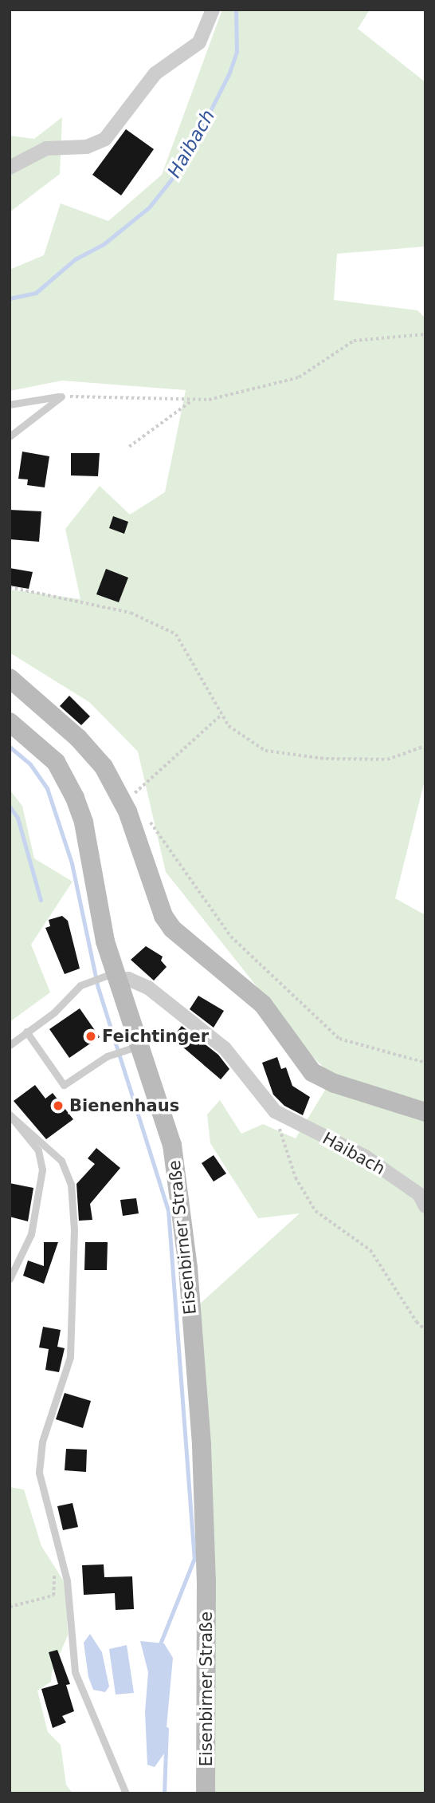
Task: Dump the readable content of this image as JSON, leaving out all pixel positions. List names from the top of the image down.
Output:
{
  "streets": {
    "main road": ["Eisenbirner Straße"],
    "street": ["Haibach"]
  },
  "water": ["Haibach"],
  "places": ["Feichtinger", "Bienenhaus"]
}
